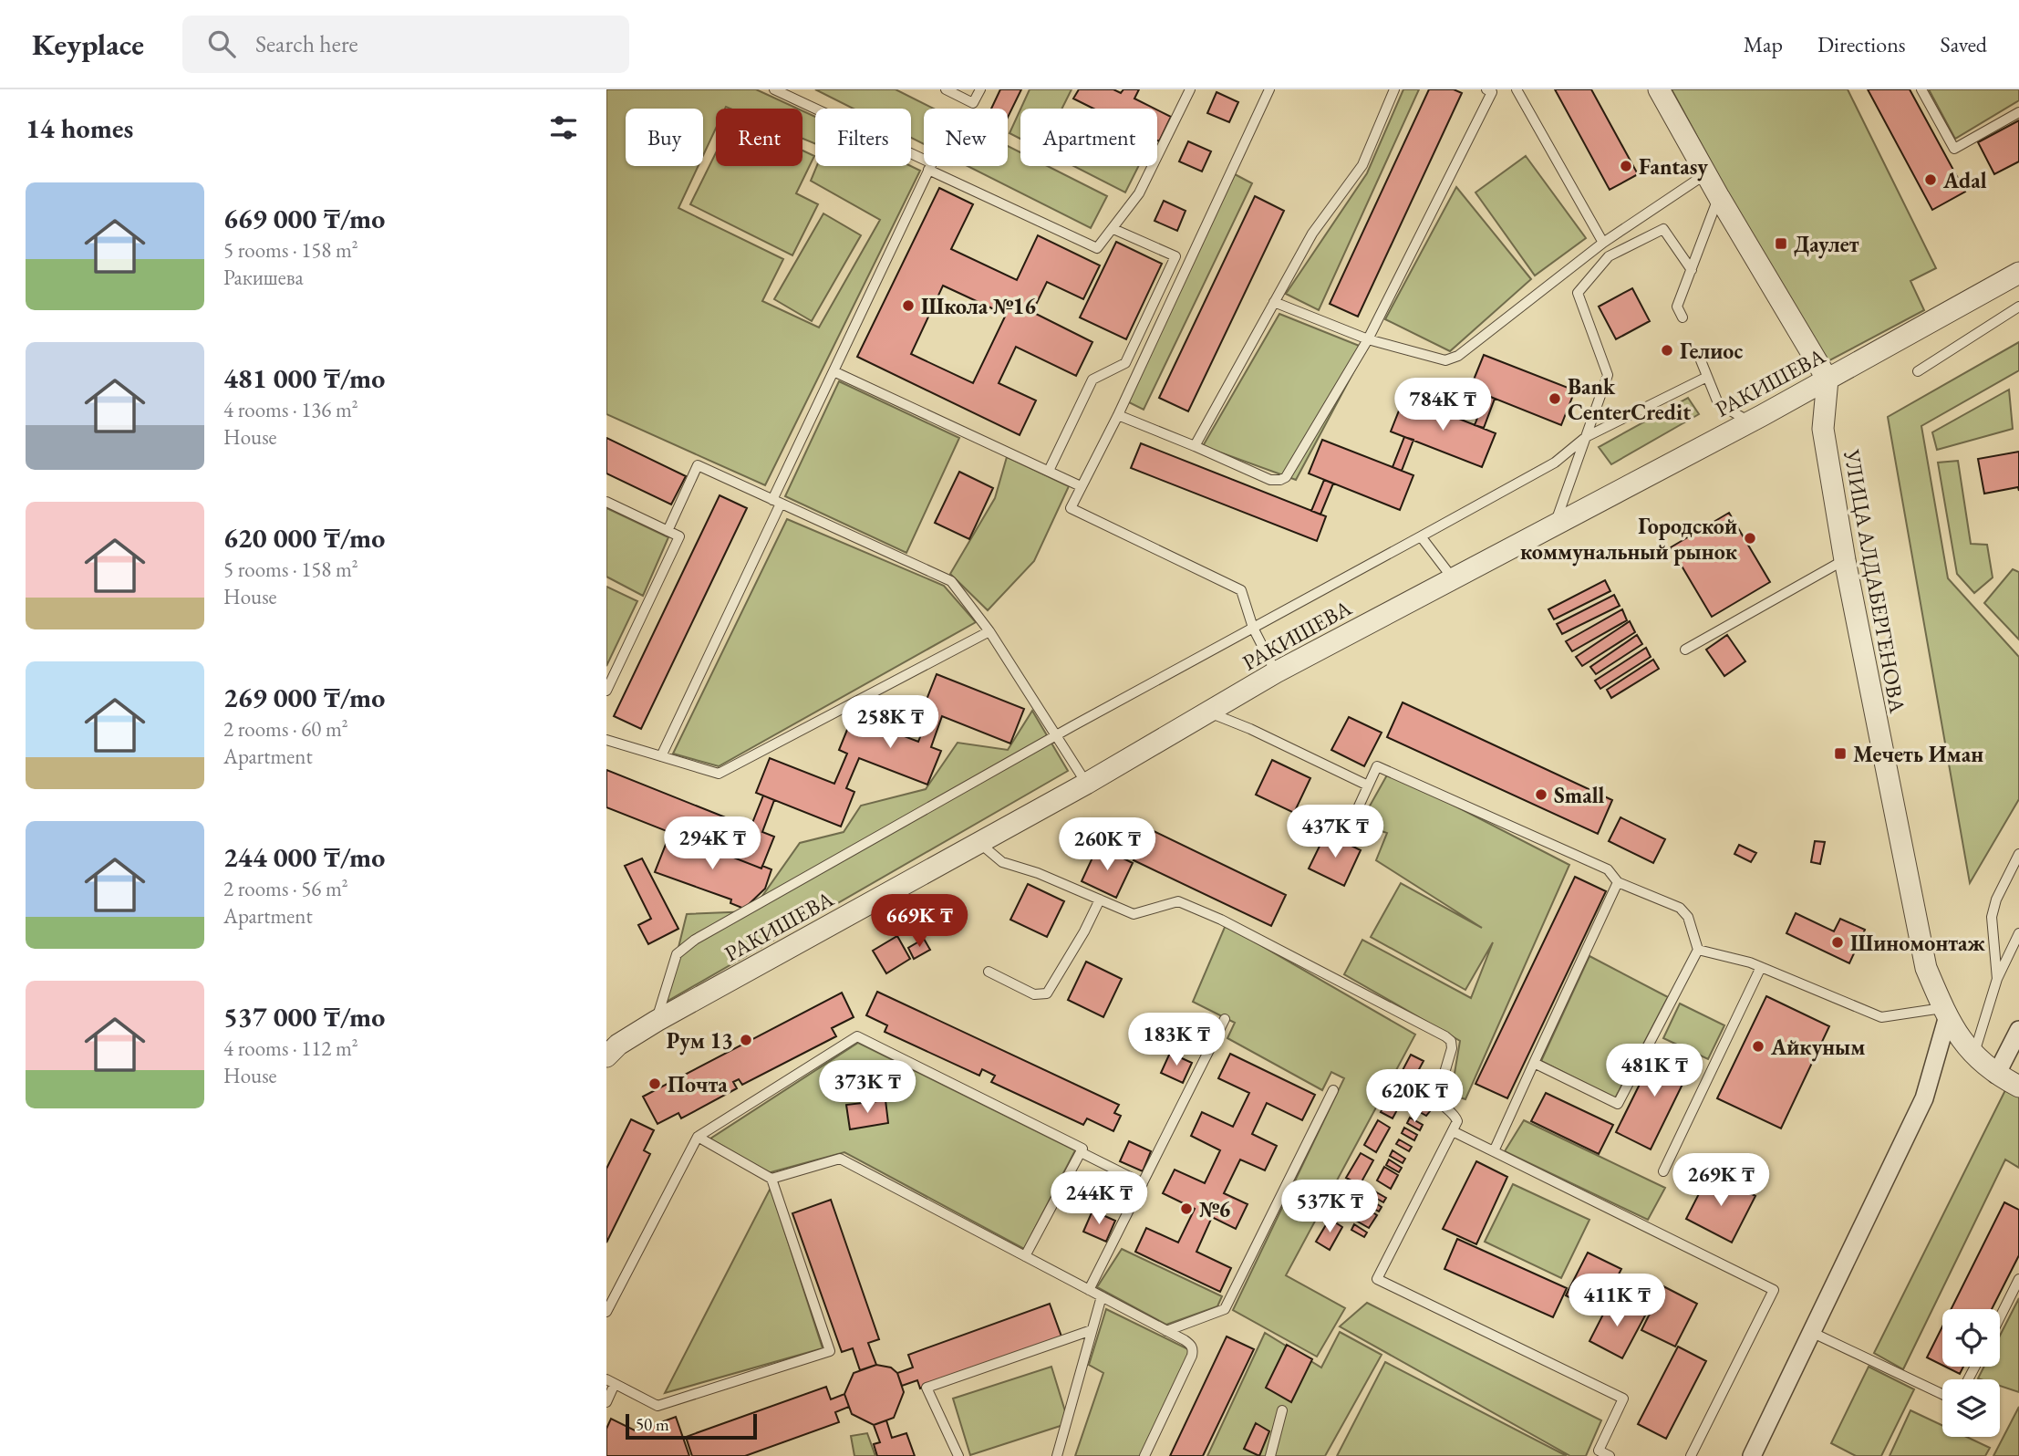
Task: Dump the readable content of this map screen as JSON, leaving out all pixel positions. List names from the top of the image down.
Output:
{
  "streets": {
    "street": ["РАКИШЕВА", "УЛИЦА АЛДАБЕРГЕНОВА"]
  },
  "crossings": [
    ["РАКИШЕВА", "УЛИЦА АЛДАБЕРГЕНОВА"]
  ],
  "places": {
    "other": [
      "Fantasy",
      "Adal",
      "Школа №16",
      "Гелиос",
      "Bank CenterCredit",
      "Городской коммунальный рынок",
      "Small",
      "Шиномонтаж",
      "Рум 13",
      "Айкуным",
      "Почта",
      "№6"
    ],
    "transit": ["Даулет", "Мечеть Иман"]
  },
  "scale_bar": "50 m",
  "page": {
    "header": "Keyplace",
    "search": "Search here",
    "nav": ["Map", "Directions", "Saved"],
    "heading": "14 homes",
    "chip": [
      "Buy",
      "Rent",
      "Filters",
      "New",
      "Apartment"
    ],
    "list": [
      {
        "name": "669 000 ₸/mo",
        "note": "5 rooms · 158 m² · Ракишева"
      },
      {
        "name": "481 000 ₸/mo",
        "note": "4 rooms · 136 m² · House"
      },
      {
        "name": "620 000 ₸/mo",
        "note": "5 rooms · 158 m² · House"
      },
      {
        "name": "269 000 ₸/mo",
        "note": "2 rooms · 60 m² · Apartment"
      },
      {
        "name": "244 000 ₸/mo",
        "note": "2 rooms · 56 m² · Apartment"
      },
      {
        "name": "537 000 ₸/mo",
        "note": "4 rooms · 112 m² · House"
      }
    ],
    "price": [
      "784K ₸",
      "258K ₸",
      "437K ₸",
      "294K ₸",
      "260K ₸",
      "669K ₸",
      "183K ₸",
      "481K ₸",
      "373K ₸",
      "620K ₸",
      "269K ₸",
      "244K ₸",
      "537K ₸",
      "411K ₸"
    ],
    "scale": "50 m"
  }
}
